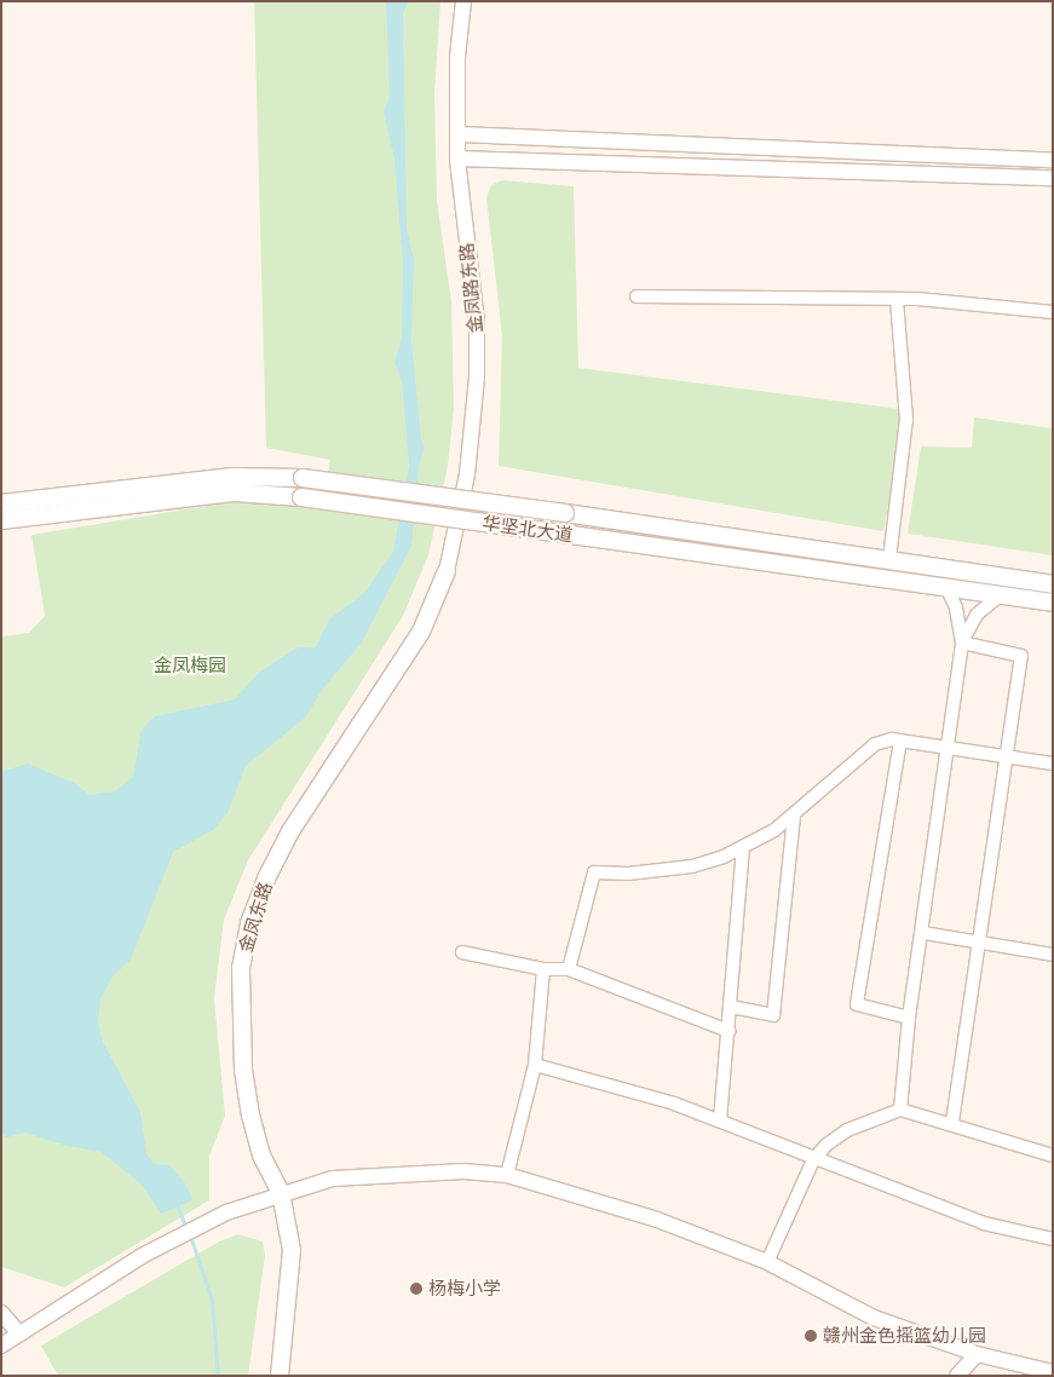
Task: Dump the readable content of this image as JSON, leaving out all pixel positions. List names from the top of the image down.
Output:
{
  "streets": {
    "main road": ["华坚北大道", "金凤东路"],
    "street": ["金凤路东路"]
  },
  "crossings": [
    ["金凤路东路", "金凤东路"]
  ],
  "parks": ["金凤梅园"],
  "places": ["杨梅小学", "赣州金色摇篮幼儿园"]
}
